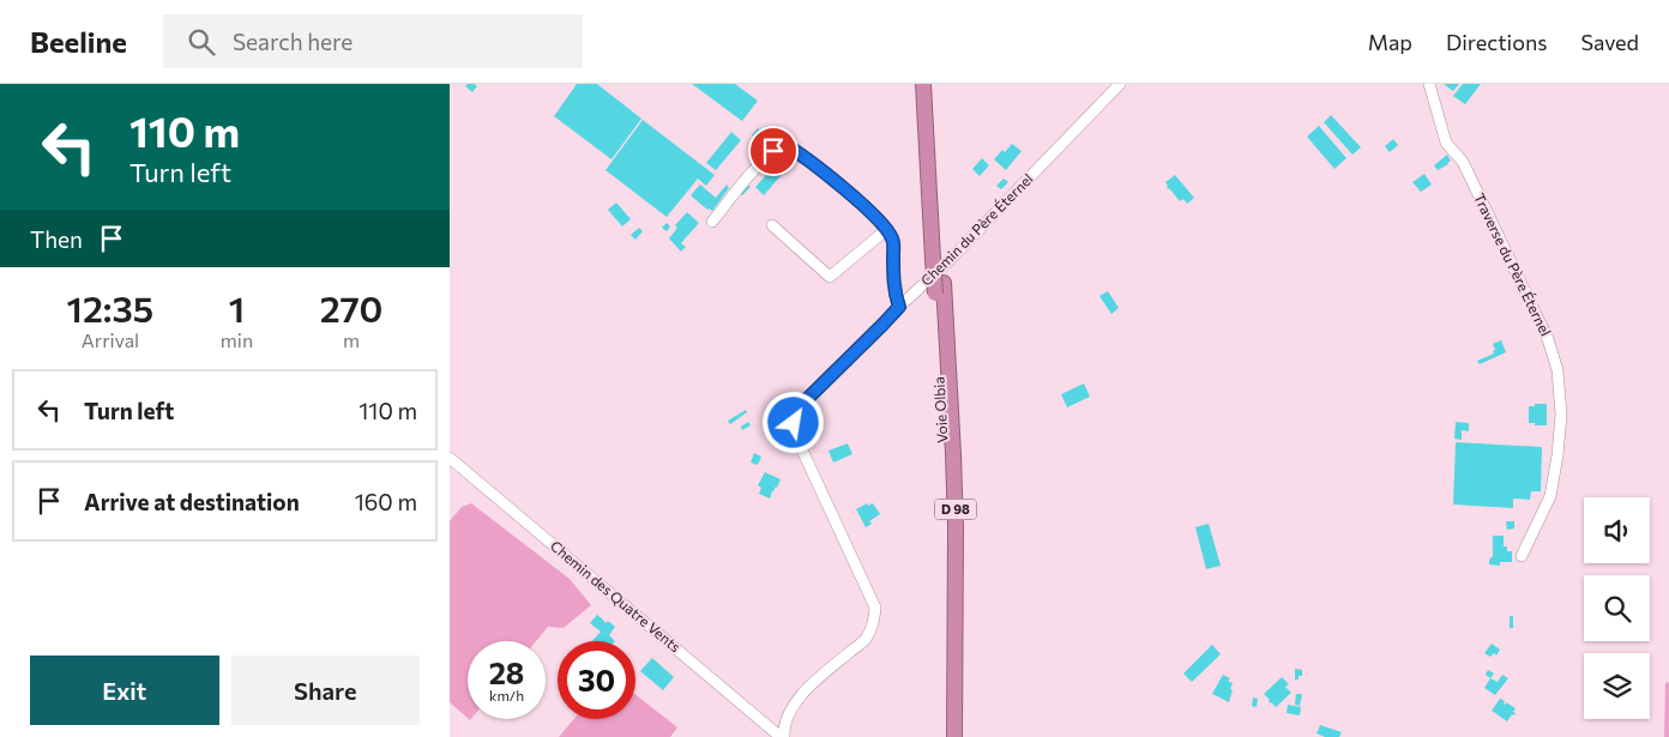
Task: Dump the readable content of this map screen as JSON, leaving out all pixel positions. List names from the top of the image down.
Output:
{
  "streets": {
    "highway": ["Voie Olbia", "D 98"],
    "street": ["Chemin du Père Éternel", "Traverse du Père Éternel", "Chemin des Quatre Vents"]
  },
  "crossings": [
    ["Chemin du Père Éternel", "Chemin des Quatre Vents"]
  ],
  "page": {
    "header": "Beeline",
    "search": "Search here",
    "nav": ["Map", "Directions", "Saved"],
    "turn": ["110 m", "Turn left"],
    "then": "Then",
    "eta": [
      "12:35",
      "Arrival",
      "1",
      "min",
      "270",
      "m"
    ],
    "list": [
      {
        "name": "Turn left",
        "value": "110 m"
      },
      {
        "name": "Arrive at destination",
        "value": "160 m"
      }
    ],
    "speed": "28 km/h",
    "limit": "30",
    "buttons": ["Exit", "Share"]
  }
}
